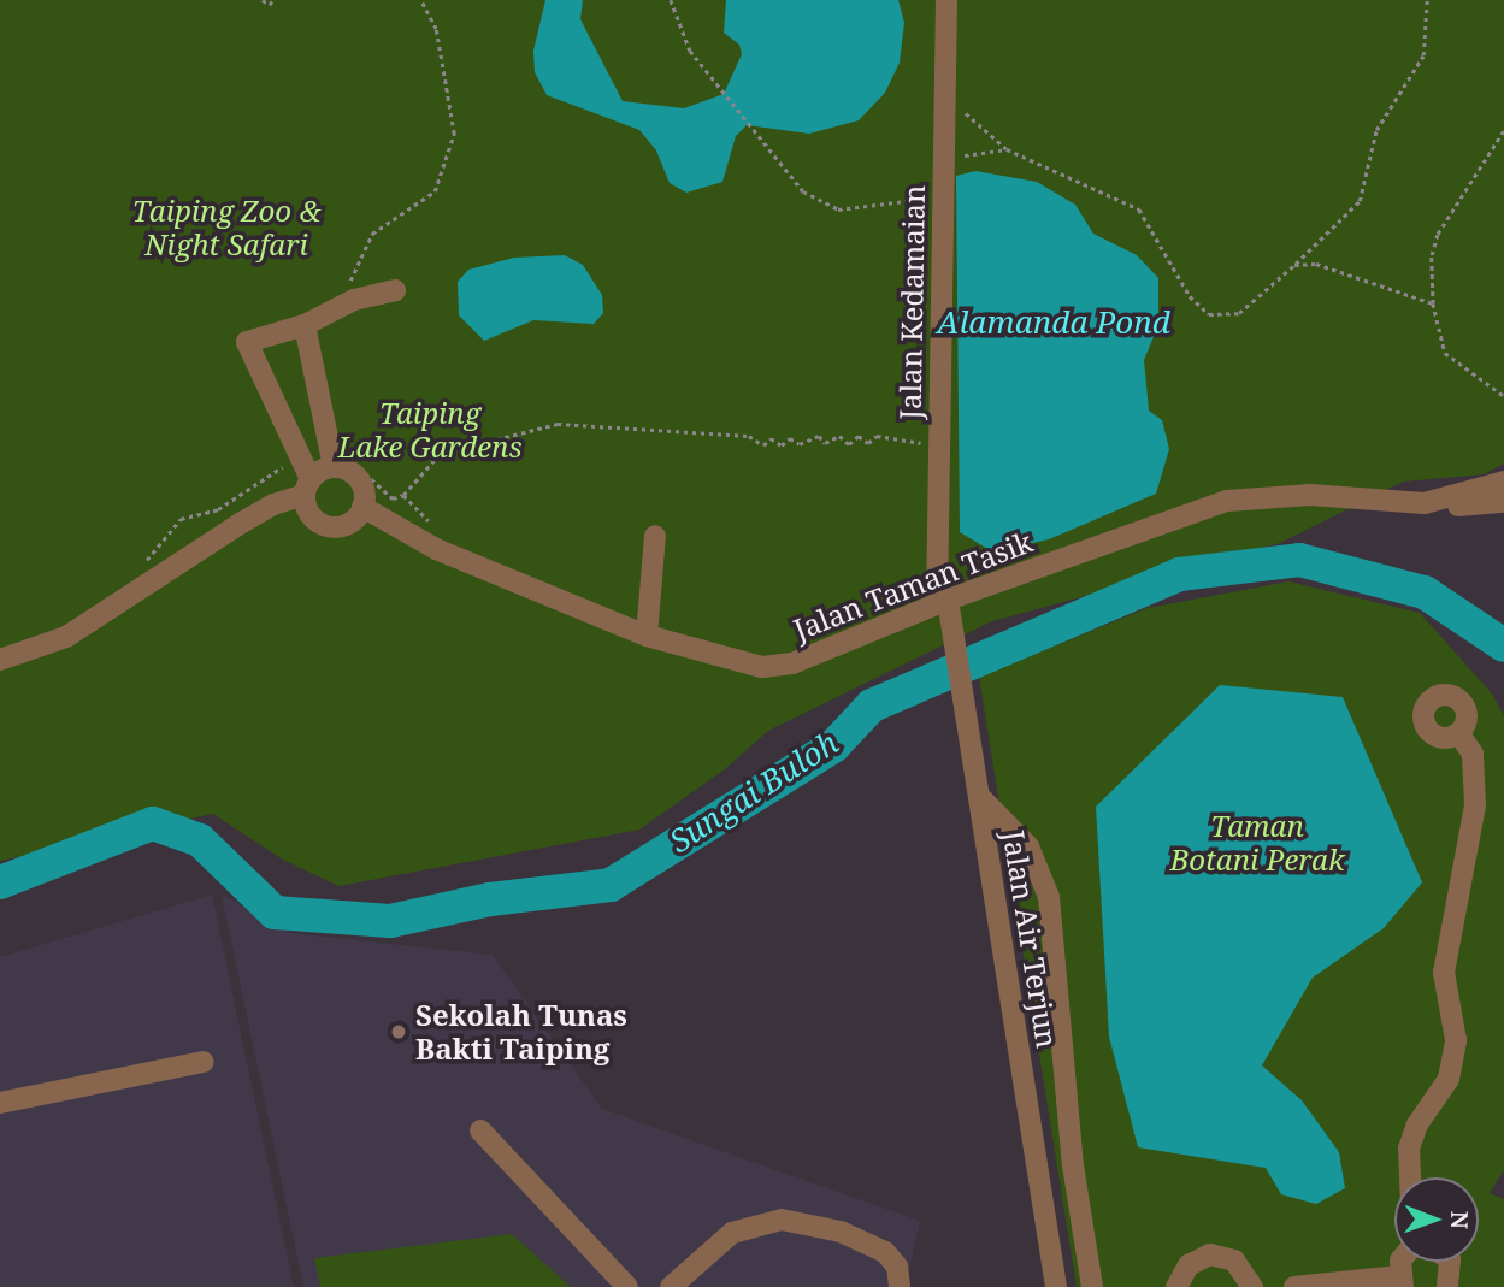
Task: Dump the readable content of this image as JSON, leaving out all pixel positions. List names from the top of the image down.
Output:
{
  "streets": {
    "street": ["Jalan Kedamaian", "Jalan Taman Tasik", "Jalan Air Terjun"]
  },
  "crossings": [
    ["Jalan Kedamaian", "Jalan Taman Tasik"],
    ["Jalan Kedamaian", "Jalan Air Terjun"],
    ["Jalan Taman Tasik", "Jalan Air Terjun"]
  ],
  "water": ["Alamanda Pond", "Sungai Buloh"],
  "parks": ["Taiping Zoo & Night Safari", "Taiping Lake Gardens", "Taman Botani Perak"],
  "places": ["Sekolah Tunas Bakti Taiping"],
  "north": "right"
}
